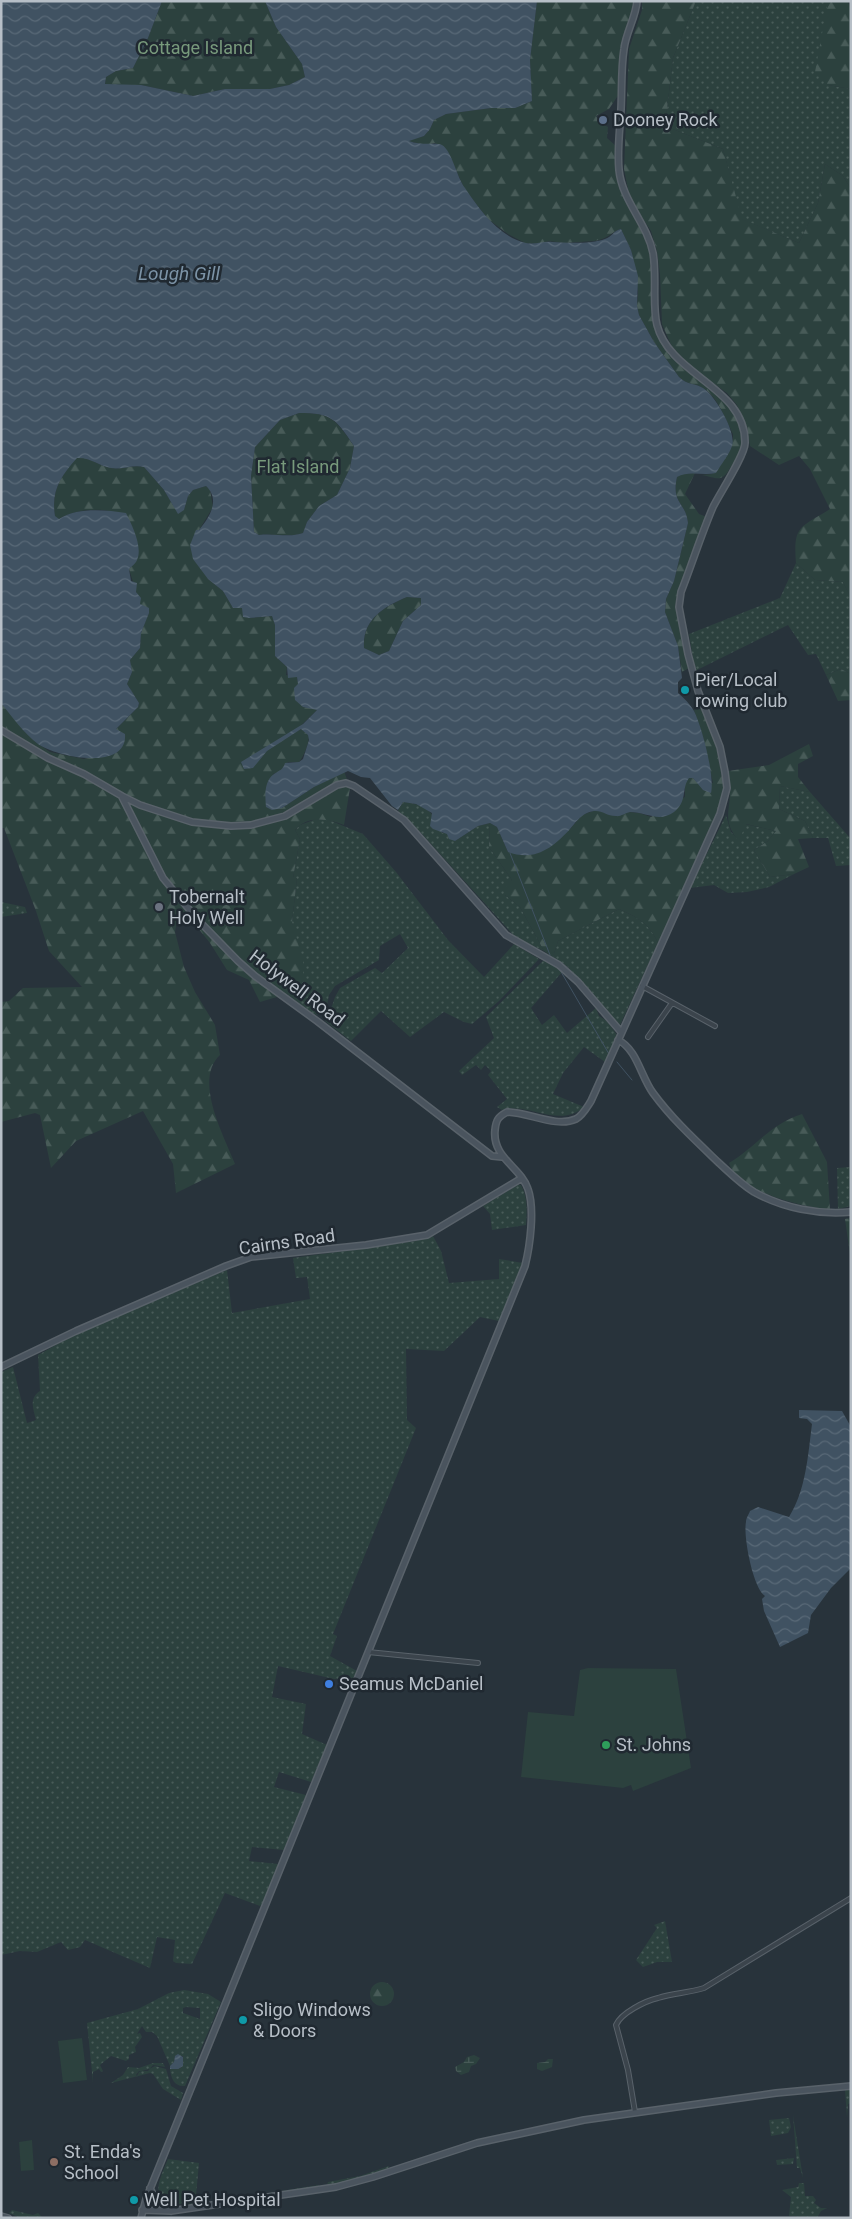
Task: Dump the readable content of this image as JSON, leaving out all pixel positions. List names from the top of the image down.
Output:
{
  "streets": {
    "main road": ["Holywell Road", "Cairns Road"]
  },
  "water": ["Lough Gill"],
  "parks": ["Cottage Island", "Flat Island"],
  "places": [
    "Dooney Rock",
    "Pier/Local rowing club",
    "Tobernalt Holy Well",
    "Seamus McDaniel",
    "St. Johns",
    "Sligo Windows & Doors",
    "St. Enda's School",
    "Well Pet Hospital"
  ]
}
